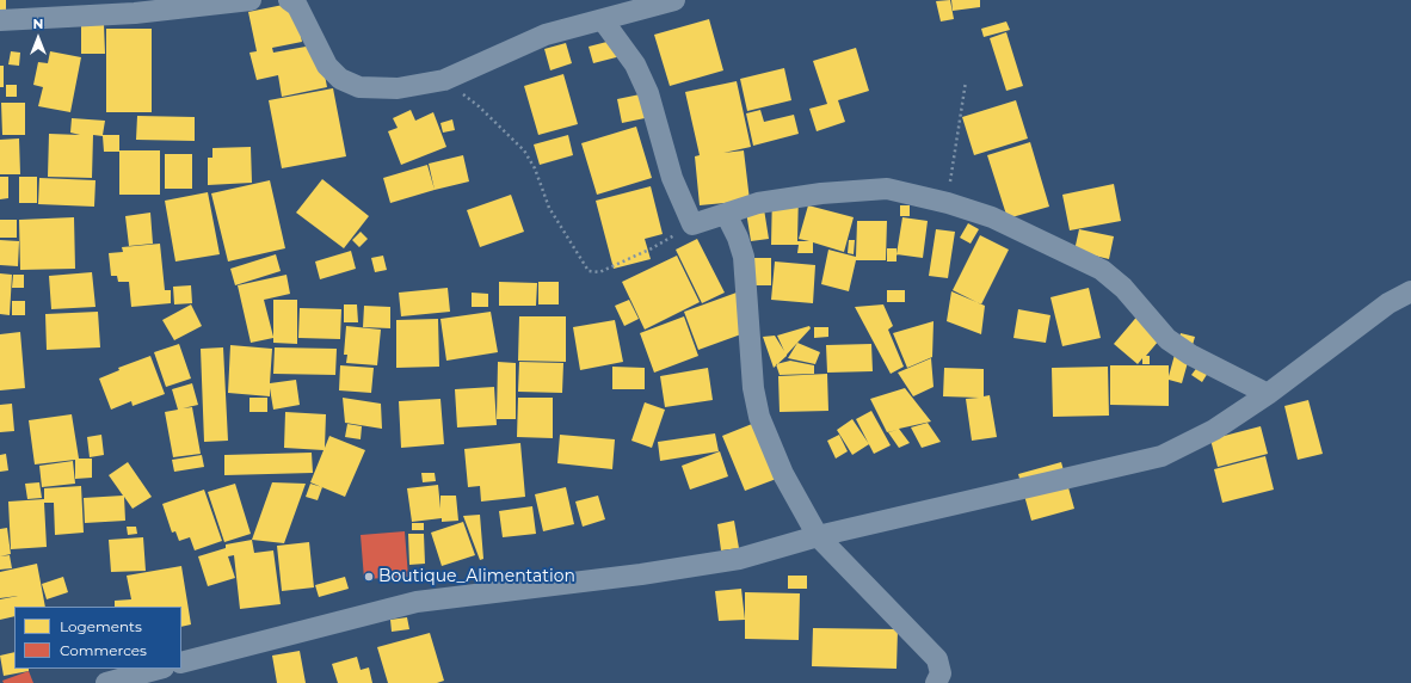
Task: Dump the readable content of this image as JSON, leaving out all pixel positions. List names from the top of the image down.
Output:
{
  "places": ["Boutique_Alimentation"],
  "legend": ["Logements", "Commerces"],
  "north": "top"
}
